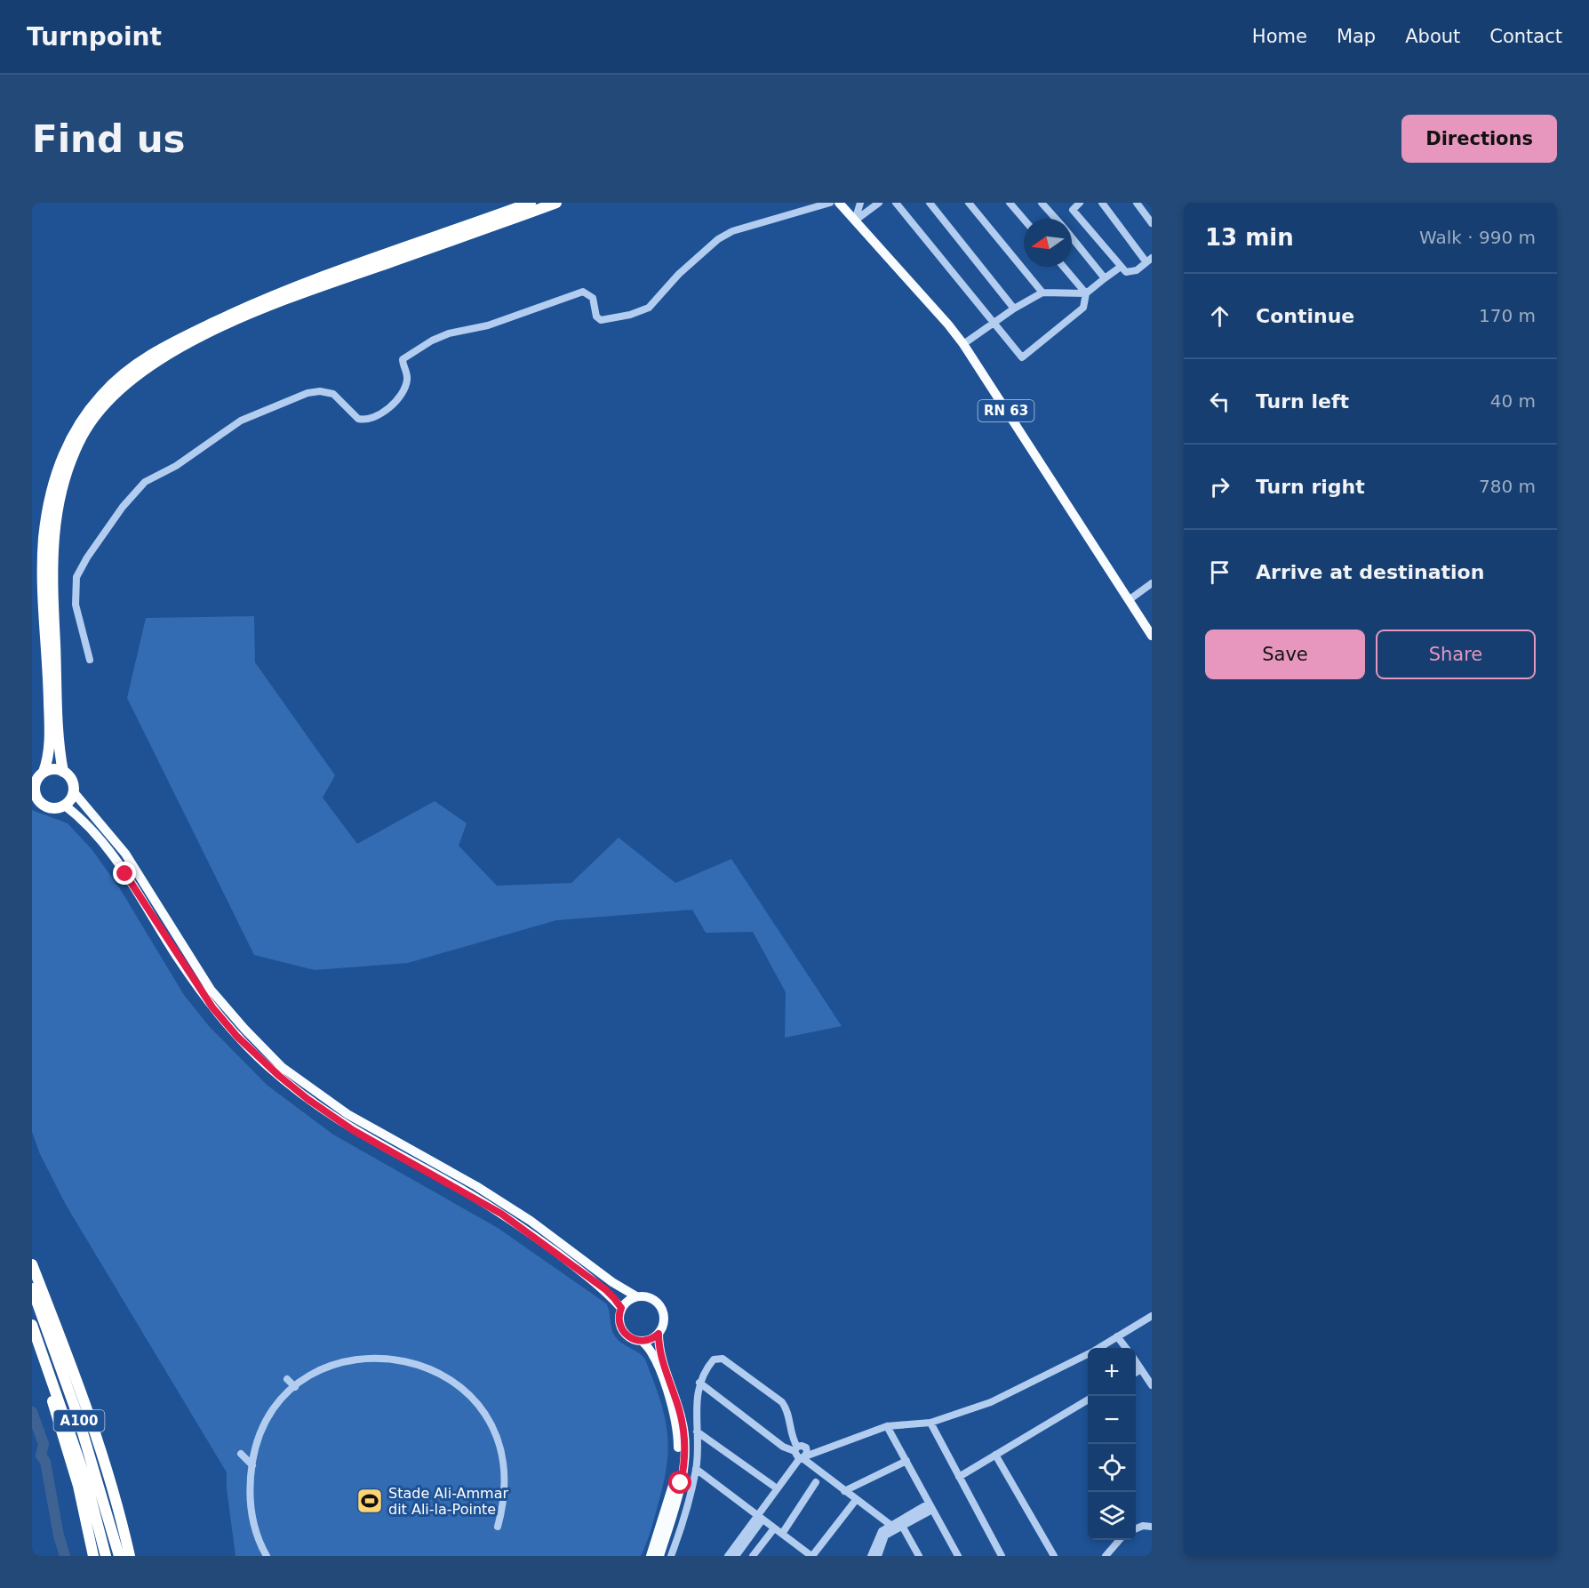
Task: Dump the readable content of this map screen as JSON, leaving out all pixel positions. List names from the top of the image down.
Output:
{
  "streets": {
    "highway": ["A100"],
    "main road": ["RN 63"]
  },
  "places": {
    "sports": ["Stade Ali-Ammar dit Ali-la-Pointe"]
  },
  "north": "left",
  "page": {
    "header": "Turnpoint",
    "nav": [
      "Home",
      "Map",
      "About",
      "Contact"
    ],
    "buttons": [
      "Directions",
      ["Save", "Share"]
    ],
    "title": "Find us",
    "heading": ["13 min", "Walk · 990 m"],
    "list": [
      ["Continue", "170 m"],
      ["Turn left", "40 m"],
      ["Turn right", "780 m"],
      "Arrive at destination"
    ],
    "map_buttons": ["+", "−"]
  }
}
